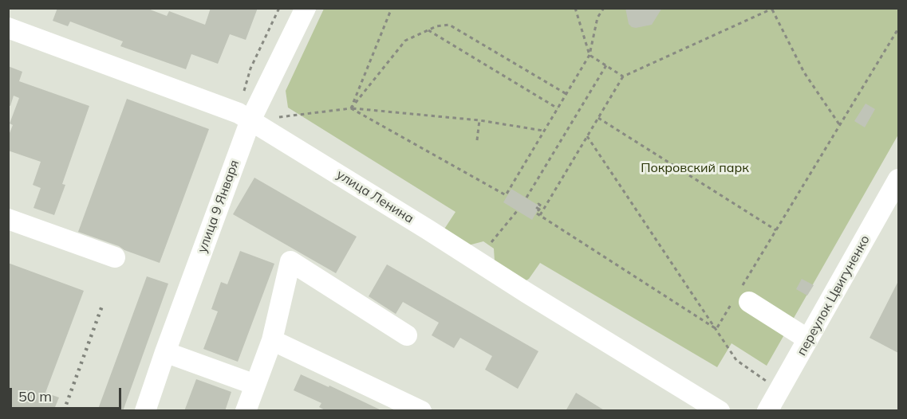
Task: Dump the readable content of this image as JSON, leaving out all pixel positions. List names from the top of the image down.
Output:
{
  "streets": {
    "street": ["улица Ленина", "улица 9 Января", "переулок Цвигуненко"]
  },
  "crossings": [
    ["улица Ленина", "улица 9 Января"]
  ],
  "parks": ["Покровский парк"],
  "scale_bar": "50 m"
}
